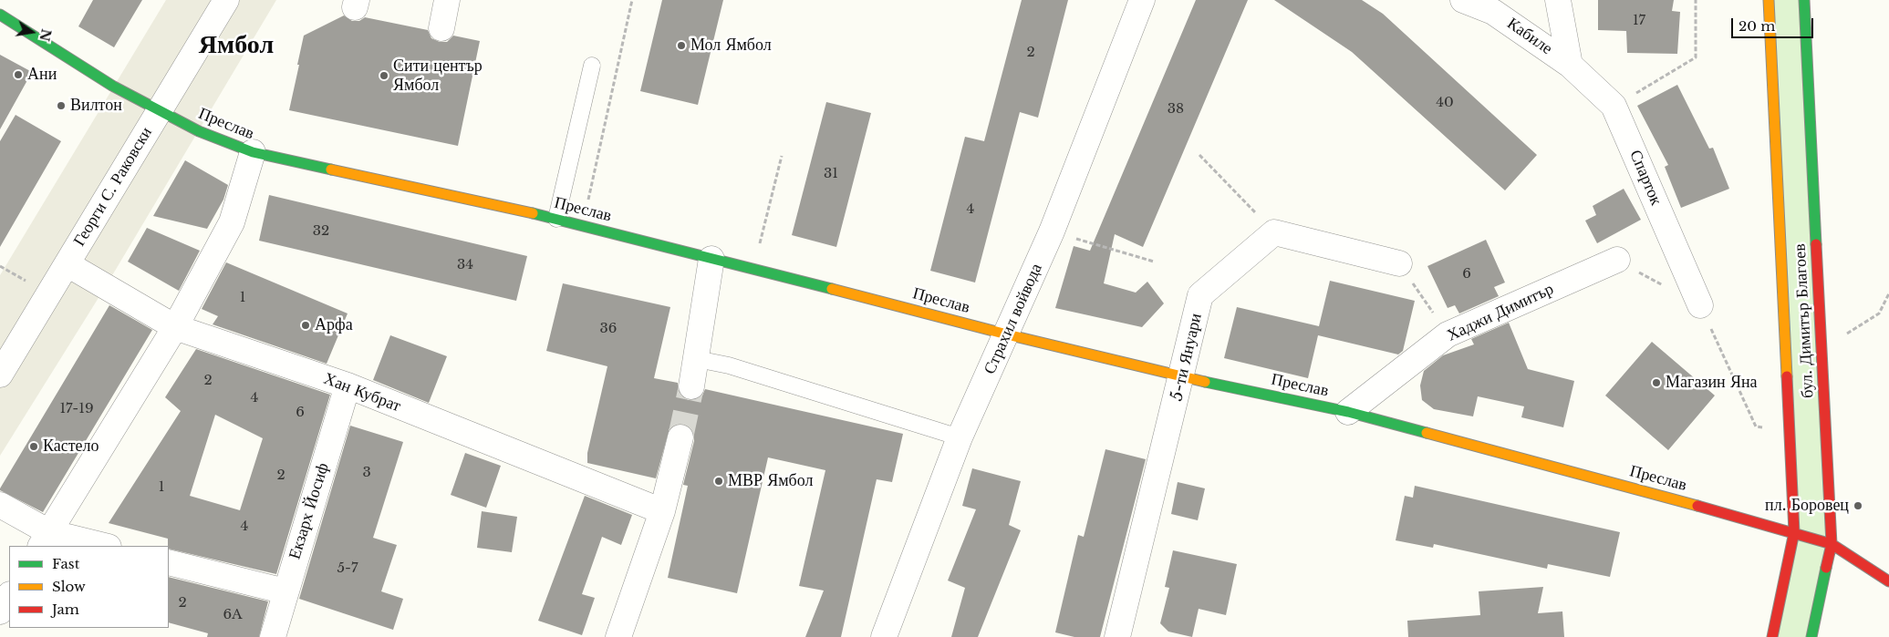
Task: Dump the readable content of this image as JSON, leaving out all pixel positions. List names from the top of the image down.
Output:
{
  "streets": {
    "street": [
      "Кабиле",
      "Преслав",
      "Спарток",
      "Георги С. Раковски",
      "Хаджи Димитър",
      "Страхил войвода",
      "бул. Димитър Благоев",
      "5-ти Януари",
      "Хан Кубрат",
      "Екзарх Йосиф"
    ]
  },
  "crossings": [
    ["Кабиле", "Спарток"],
    ["Преслав", "Георги С. Раковски"],
    ["Преслав", "Хаджи Димитър"],
    ["Преслав", "Страхил войвода"],
    ["Преслав", "бул. Димитър Благоев"],
    ["Преслав", "5-ти Януари"],
    ["Георги С. Раковски", "Хан Кубрат"],
    ["Хан Кубрат", "Екзарх Йосиф"]
  ],
  "districts": ["Ямбол"],
  "places": [
    "Мол Ямбол",
    "Ани",
    "Сити център Ямбол",
    "Вилтон",
    "Арфа",
    "Магазин Яна",
    "Кастело",
    "МВР Ямбол",
    "пл. Боровец"
  ],
  "house_numbers": [
    "17",
    "2",
    "40",
    "38",
    "31",
    "4",
    "32",
    "34",
    "6",
    "1",
    "36",
    "2",
    "4",
    "17-19",
    "6",
    "3",
    "2",
    "1",
    "4",
    "5-7",
    "2",
    "6A"
  ],
  "legend": ["Fast", "Slow", "Jam"],
  "scale_bar": "20 m",
  "north": "right"
}
